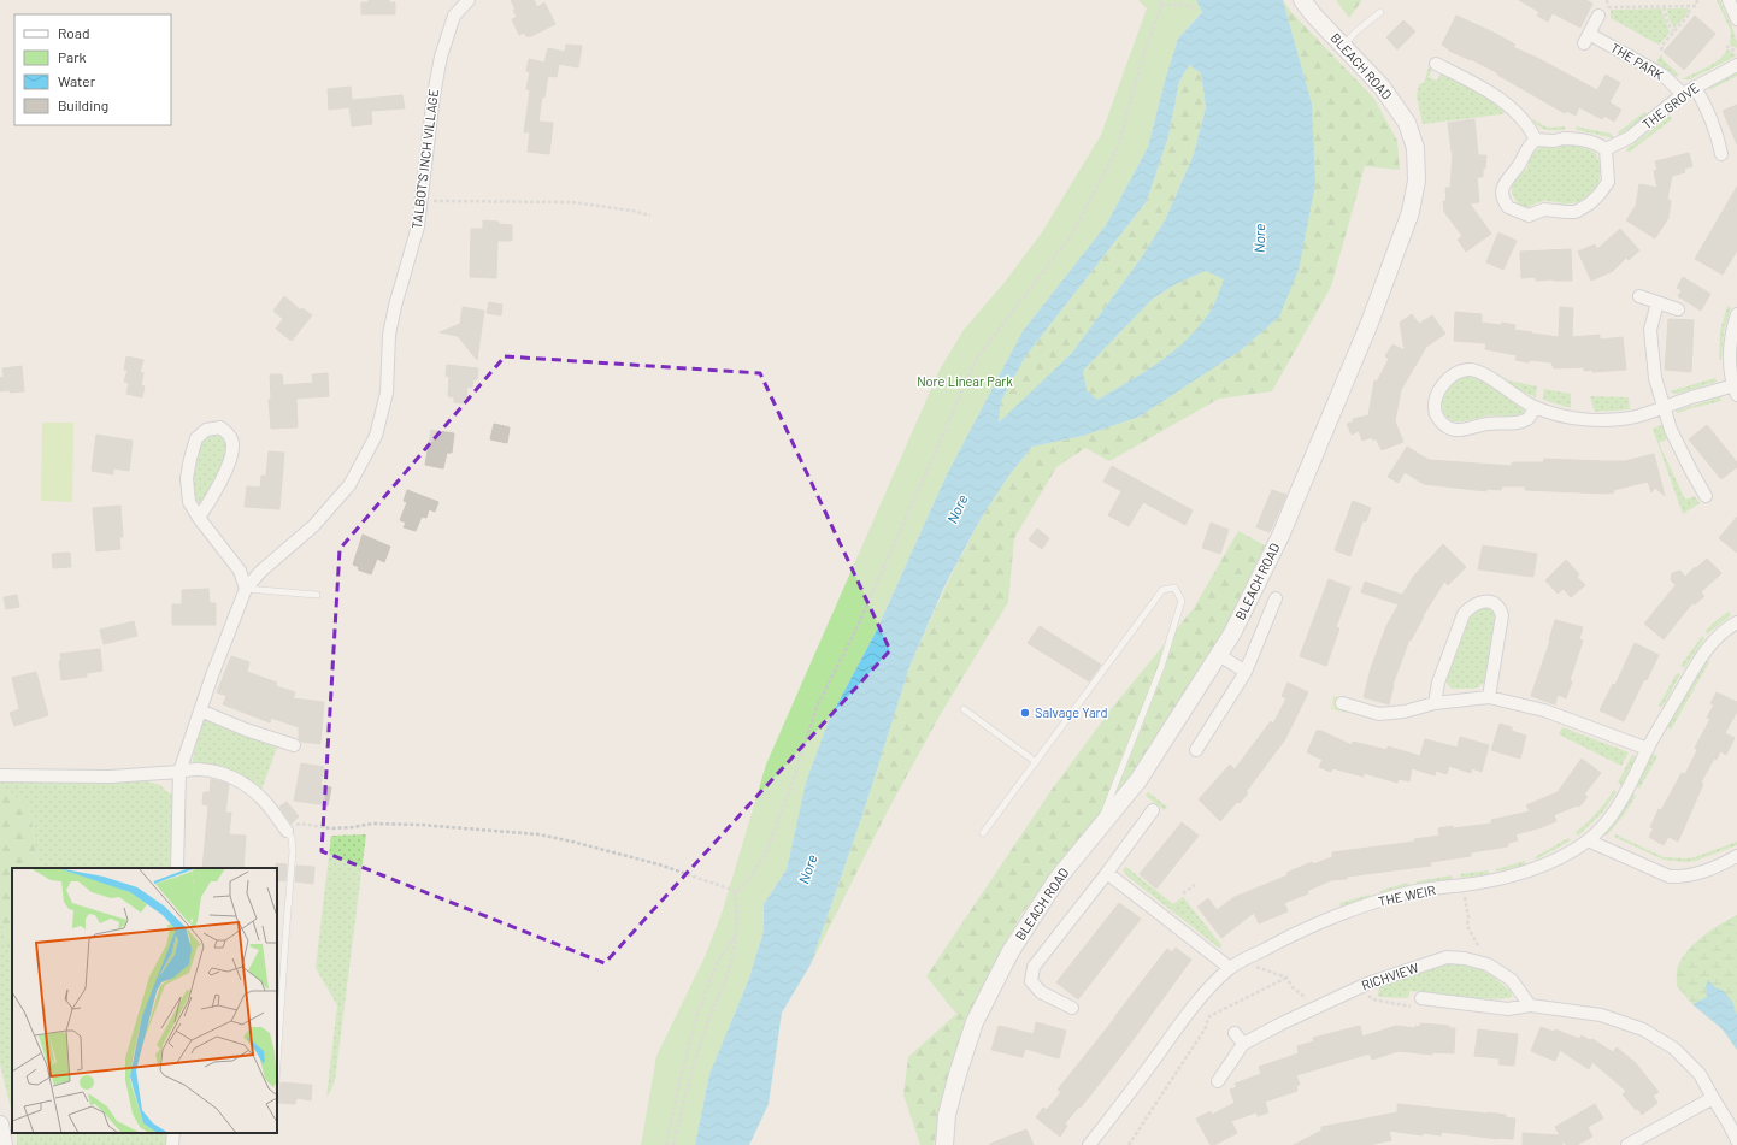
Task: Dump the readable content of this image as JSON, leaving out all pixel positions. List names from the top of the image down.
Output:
{
  "streets": {
    "street": [
      "THE PARK",
      "BLEACH ROAD",
      "THE GROVE",
      "TALBOT'S INCH VILLAGE",
      "THE WEIR",
      "RICHVIEW"
    ]
  },
  "crossings": [
    ["THE PARK", "THE GROVE"]
  ],
  "water": ["Nore"],
  "parks": ["Nore Linear Park"],
  "places": ["Salvage Yard"],
  "legend": [
    "Road",
    "Park",
    "Water",
    "Building"
  ]
}
